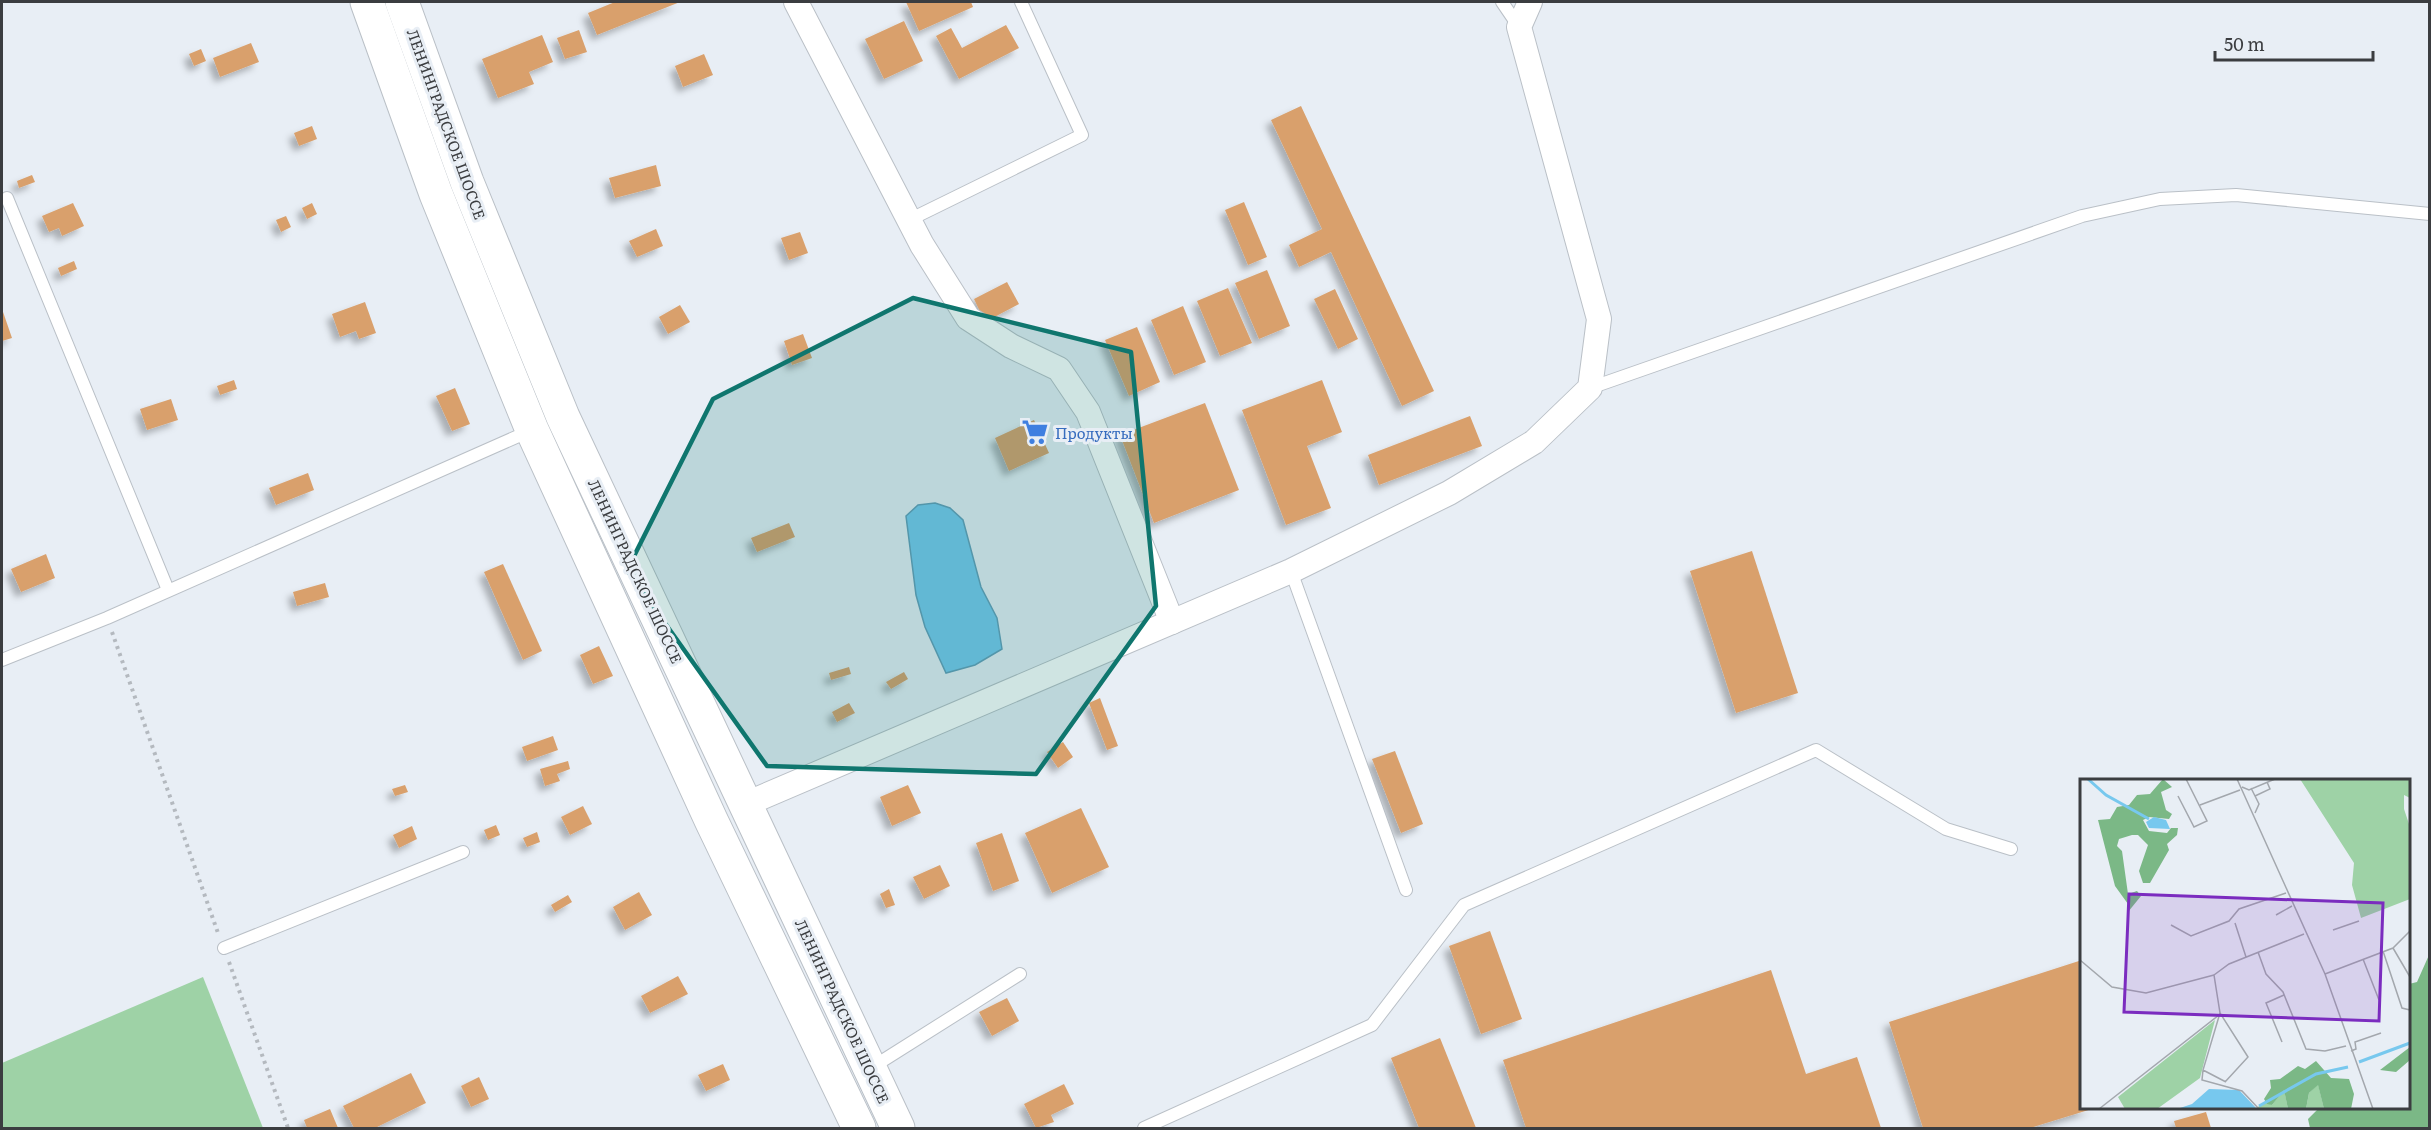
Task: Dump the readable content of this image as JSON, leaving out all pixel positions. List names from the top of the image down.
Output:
{
  "streets": {
    "highway": ["ЛЕНИНГРАДСКОЕ ШОССЕ"]
  },
  "places": {
    "supermarket": ["Продукты"]
  },
  "scale_bar": "50 m"
}
